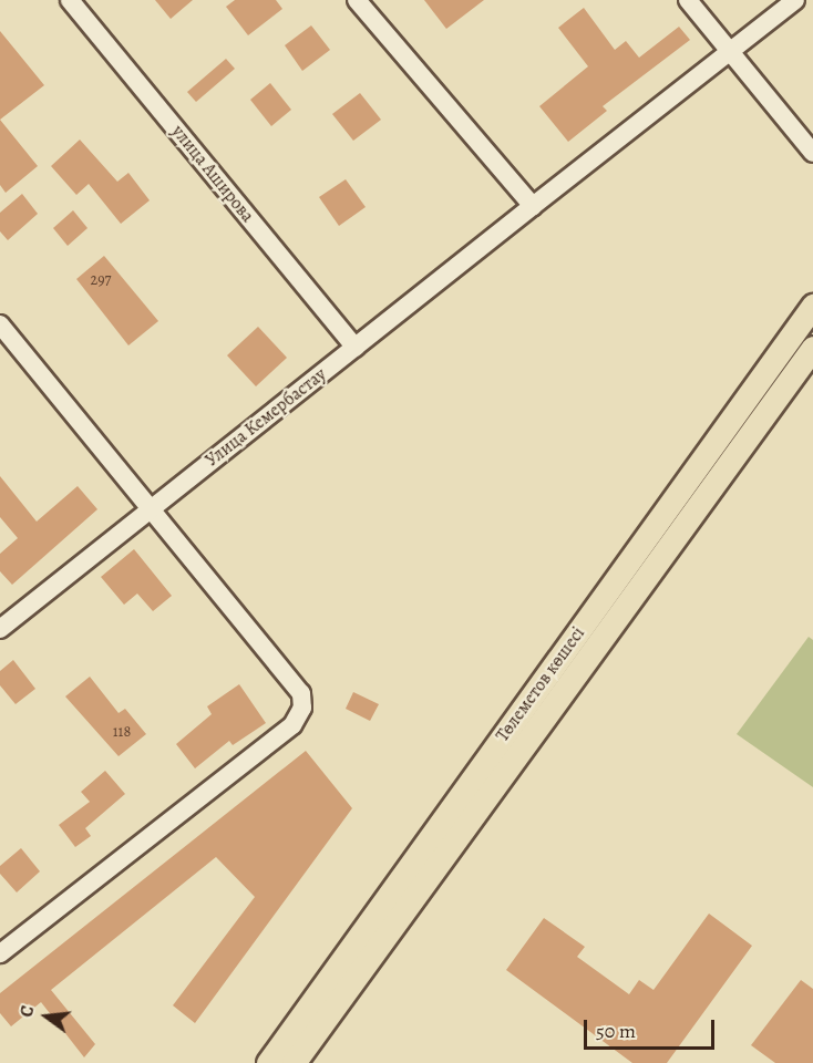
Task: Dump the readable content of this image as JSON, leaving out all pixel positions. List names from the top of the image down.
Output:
{
  "streets": {
    "main road": ["Төлеметов көшесі"],
    "street": ["улица Аширова", "Улица Кемербастау"]
  },
  "crossings": [
    ["улица Аширова", "Улица Кемербастау"]
  ],
  "house_numbers": ["297", "118"],
  "scale_bar": "50 m",
  "north": "left"
}
